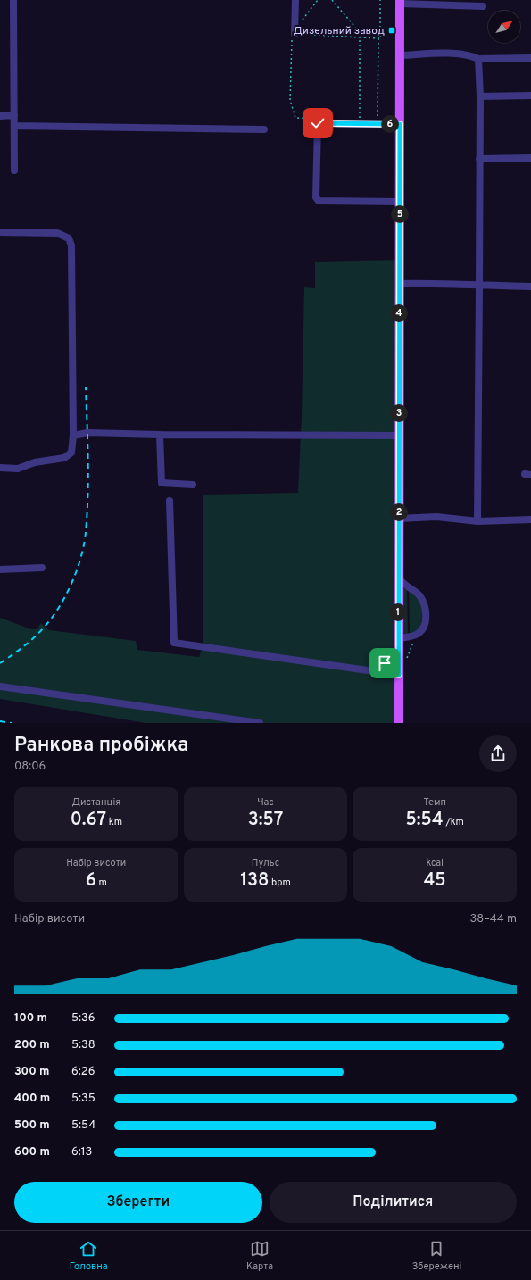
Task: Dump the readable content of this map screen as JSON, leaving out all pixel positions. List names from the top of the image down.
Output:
{
  "places": {
    "transit": ["Дизельний завод"]
  },
  "north": "top right",
  "page": {
    "pins": [
      "6",
      "5",
      "4",
      "3",
      "2",
      "1"
    ],
    "heading": ["Ранкова пробіжка", "08:06"],
    "stats": [
      ["Дистанція", "0.67 km"],
      ["Час", "3:57"],
      ["Темп", "5:54 /km"],
      ["Набір висоти", "6 m"],
      ["Пульс", "138 bpm"],
      ["kcal", "45"]
    ],
    "chart": ["Набір висоти", "38–44 m"],
    "list": [
      {
        "name": "100 m",
        "note": "5:36"
      },
      {
        "name": "200 m",
        "note": "5:38"
      },
      {
        "name": "300 m",
        "note": "6:26"
      },
      {
        "name": "400 m",
        "note": "5:35"
      },
      {
        "name": "500 m",
        "note": "5:54"
      },
      {
        "name": "600 m",
        "note": "6:13"
      }
    ],
    "buttons": ["Зберегти", "Поділитися"],
    "tabs": ["Головна", "Карта", "Збережені"]
  }
}
